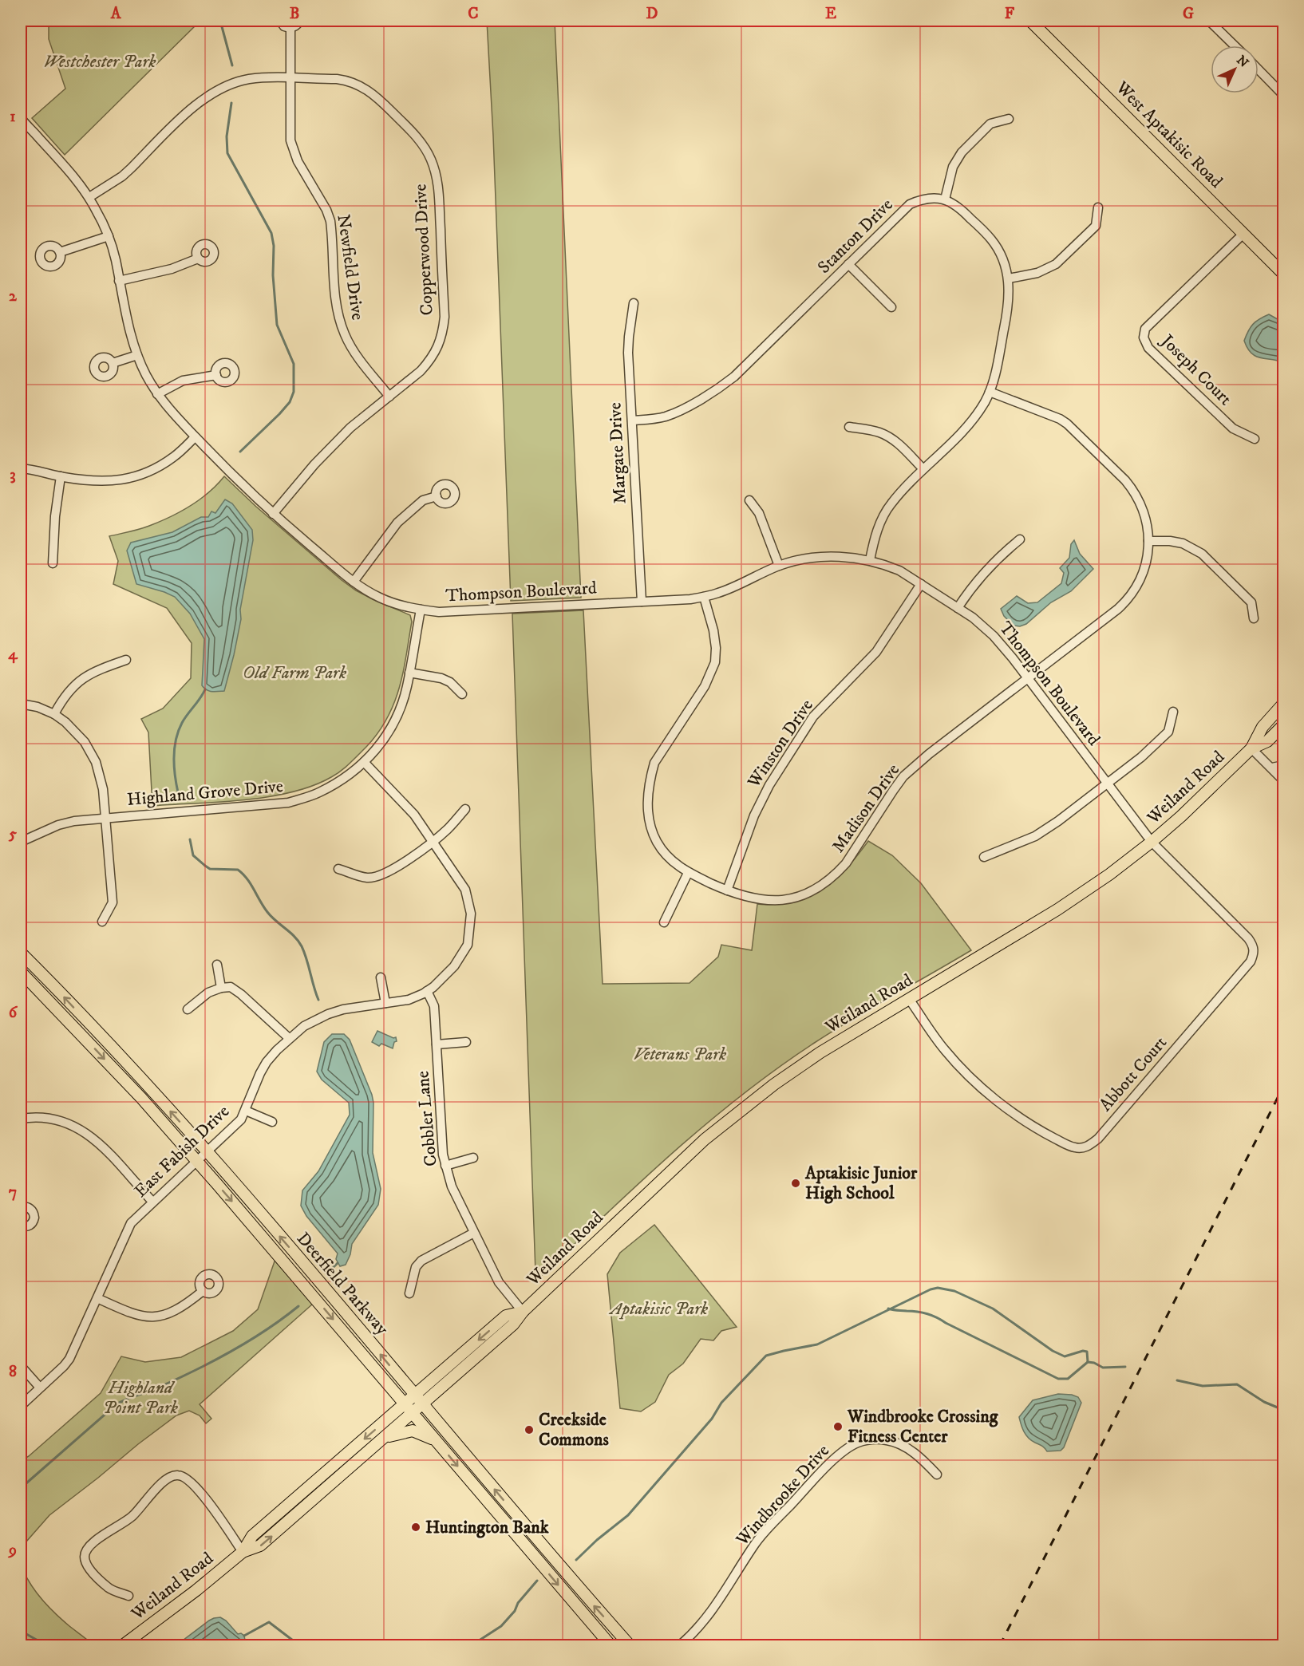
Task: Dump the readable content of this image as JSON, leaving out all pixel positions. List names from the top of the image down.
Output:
{
  "streets": {
    "main road": ["West Aptakisic Road", "Weiland Road", "Deerfield Parkway"],
    "street": [
      "Stanton Drive",
      "Copperwood Drive",
      "Newfield Drive",
      "Joseph Court",
      "Margate Drive",
      "Thompson Boulevard",
      "Winston Drive",
      "Highland Grove Drive",
      "Madison Drive",
      "Abbott Court",
      "Cobbler Lane",
      "East Fabish Drive",
      "Windbrooke Drive"
    ]
  },
  "crossings": [
    ["West Aptakisic Road", "Joseph Court"],
    ["Stanton Drive", "Margate Drive"],
    ["Copperwood Drive", "Newfield Drive"],
    ["Copperwood Drive", "Thompson Boulevard"],
    ["Margate Drive", "Thompson Boulevard"],
    ["Thompson Boulevard", "Winston Drive"],
    ["Thompson Boulevard", "Weiland Road"],
    ["Thompson Boulevard", "Highland Grove Drive"],
    ["Thompson Boulevard", "Madison Drive"],
    ["Thompson Boulevard", "Abbott Court"],
    ["Winston Drive", "Madison Drive"],
    ["Weiland Road", "Abbott Court"],
    ["Weiland Road", "Cobbler Lane"],
    ["Weiland Road", "Deerfield Parkway"],
    ["Highland Grove Drive", "East Fabish Drive"],
    ["Cobbler Lane", "East Fabish Drive"],
    ["East Fabish Drive", "Deerfield Parkway"]
  ],
  "parks": [
    "Westchester Park",
    "Old Farm Park",
    "Veterans Park",
    "Aptakisic Park",
    "Highland Point Park"
  ],
  "places": [
    "Aptakisic Junior High School",
    "Windbrooke Crossing Fitness Center",
    "Creekside Commons",
    "Huntington Bank"
  ],
  "north": "top right",
  "grid": {
    "columns": [
      "A",
      "B",
      "C",
      "D",
      "E",
      "F",
      "G"
    ],
    "rows": [
      "1",
      "2",
      "3",
      "4",
      "5",
      "6",
      "7",
      "8",
      "9"
    ]
  }
}
